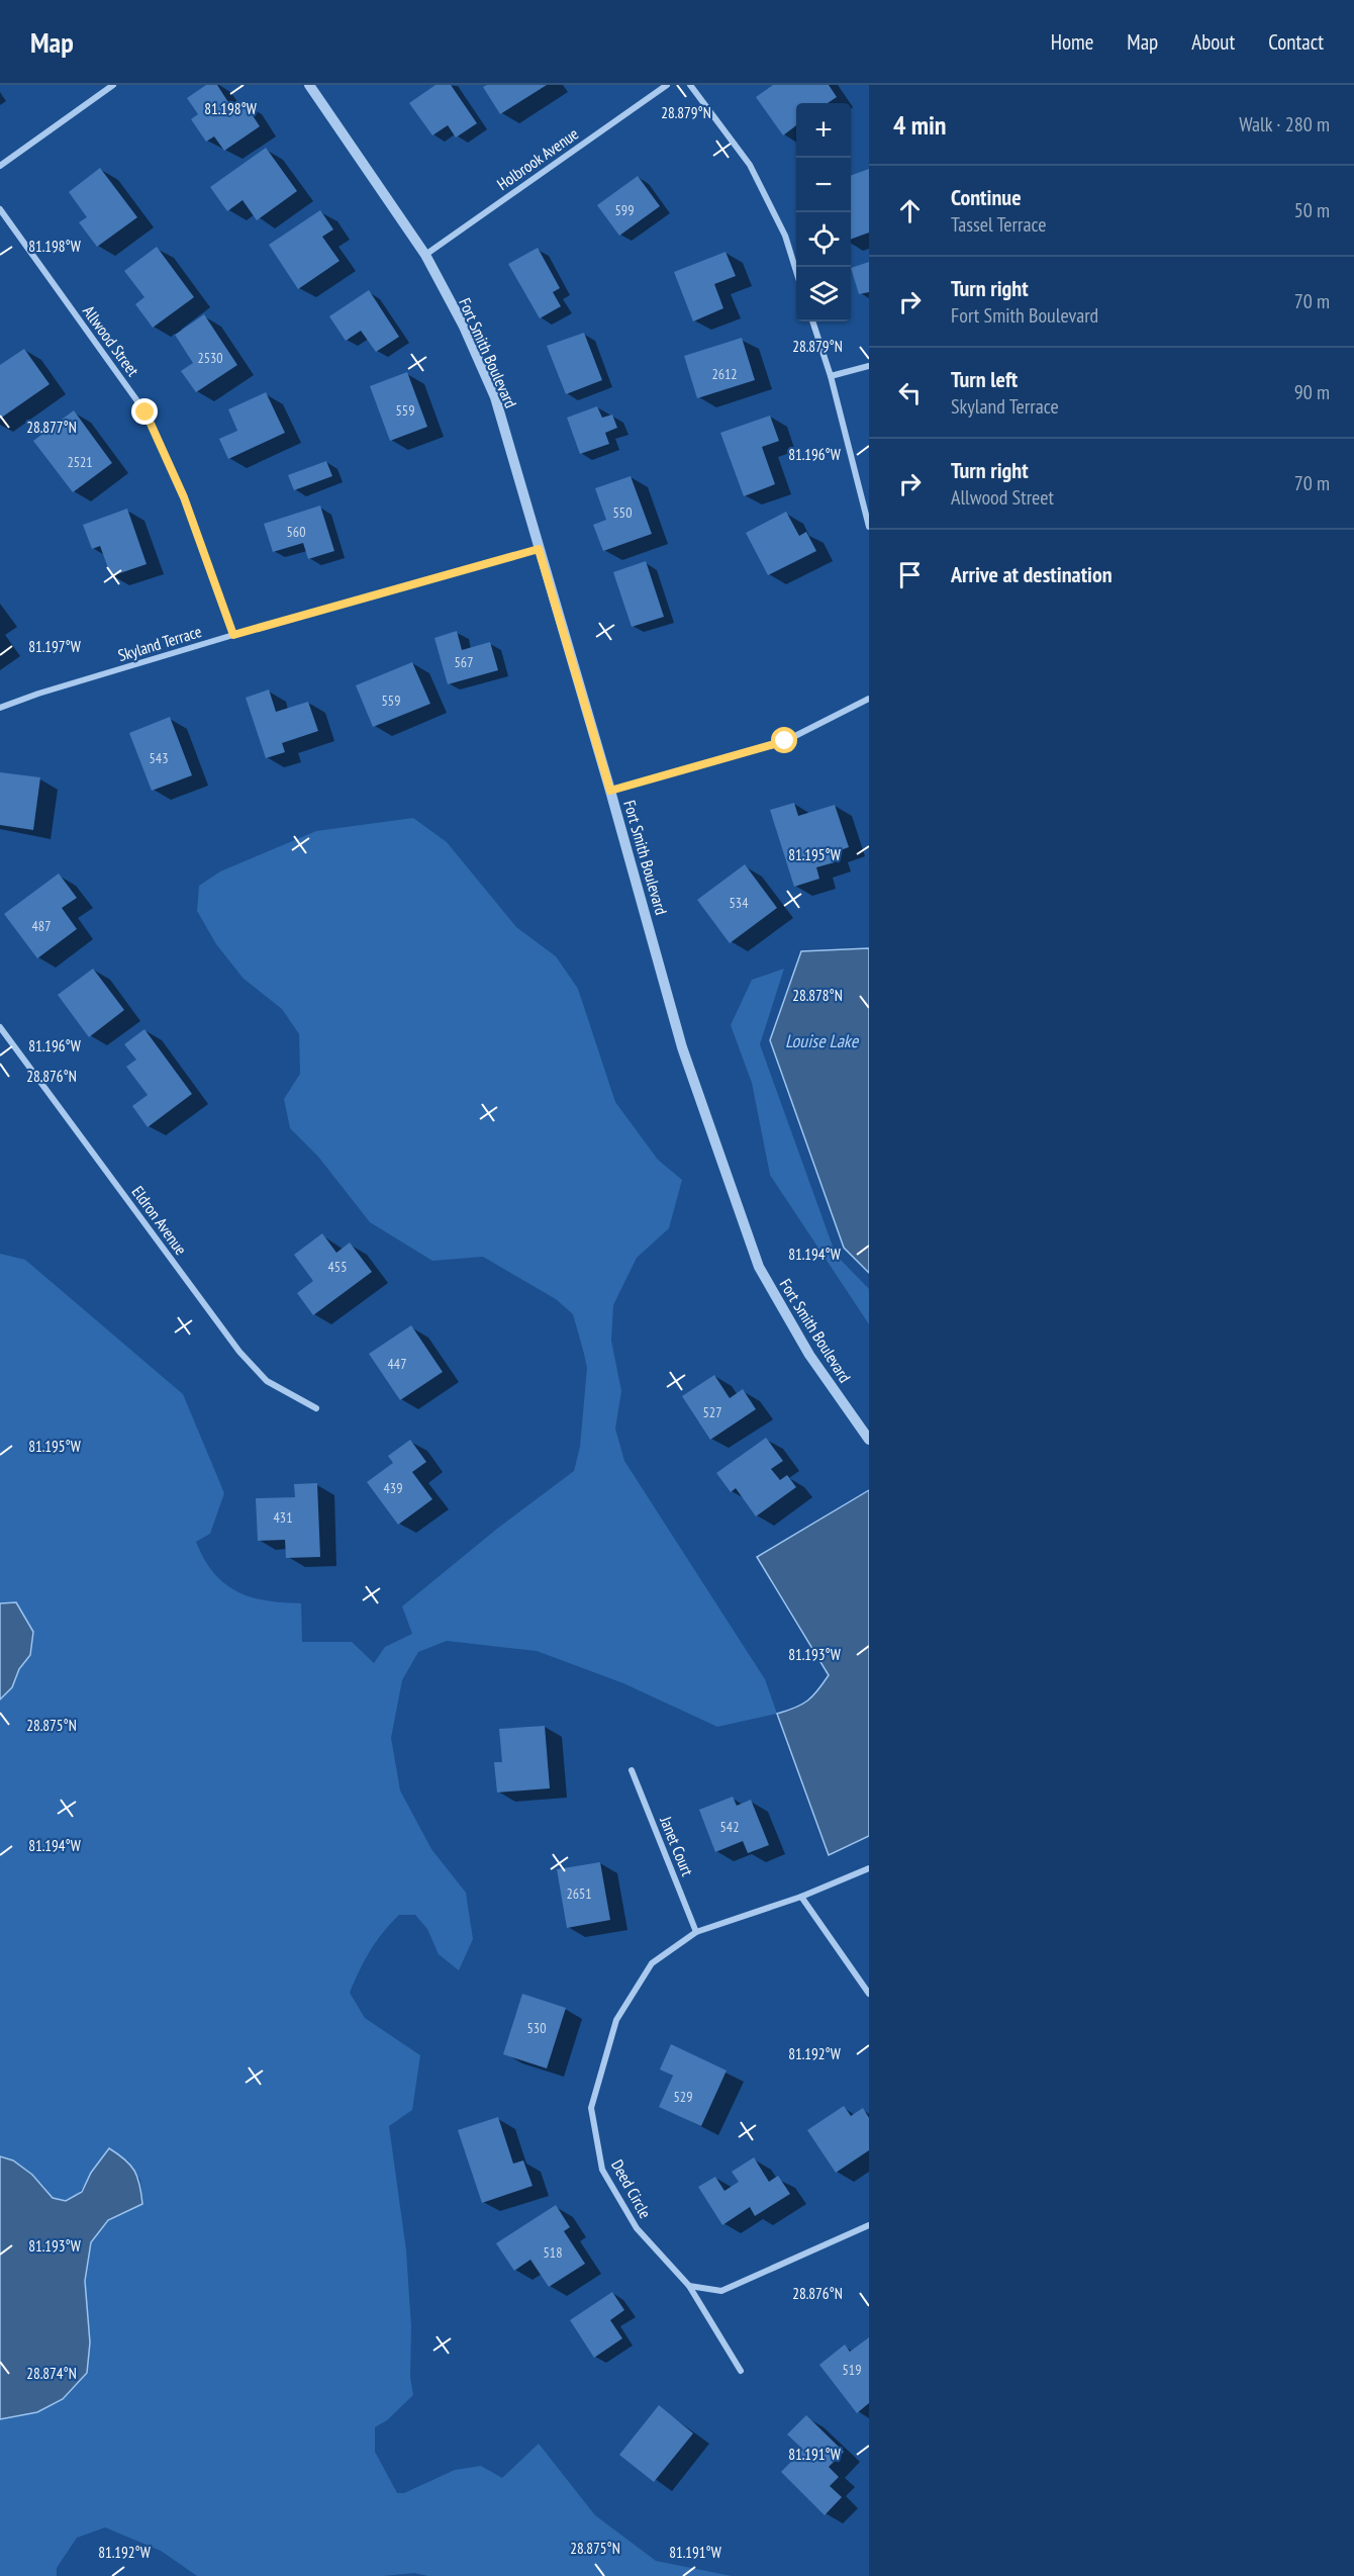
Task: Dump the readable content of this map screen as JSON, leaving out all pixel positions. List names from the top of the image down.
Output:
{
  "streets": {
    "street": [
      "Holbrook Avenue",
      "Allwood Street",
      "Fort Smith Boulevard",
      "Skyland Terrace",
      "Eldron Avenue",
      "Janet Court",
      "Deed Circle"
    ]
  },
  "crossings": [
    ["Holbrook Avenue", "Fort Smith Boulevard"],
    ["Allwood Street", "Skyland Terrace"],
    ["Fort Smith Boulevard", "Skyland Terrace"],
    ["Janet Court", "Deed Circle"]
  ],
  "water": ["Louise Lake"],
  "house_numbers": [
    "599",
    "2530",
    "2612",
    "559",
    "2521",
    "550",
    "560",
    "567",
    "559",
    "543",
    "534",
    "487",
    "455",
    "447",
    "527",
    "439",
    "431",
    "542",
    "2651",
    "530",
    "529",
    "518",
    "519"
  ],
  "page": {
    "header": "Map",
    "nav": [
      "Home",
      "Map",
      "About",
      "Contact"
    ],
    "heading": ["4 min", "Walk · 280 m"],
    "map_buttons": ["+", "−"],
    "list": [
      ["Continue", "Tassel Terrace", "50 m"],
      ["Turn right", "Fort Smith Boulevard", "70 m"],
      ["Turn left", "Skyland Terrace", "90 m"],
      ["Turn right", "Allwood Street", "70 m"],
      "Arrive at destination"
    ]
  },
  "coordinates": [
    "81.198°W",
    "28.879°N",
    "28.877°N",
    "81.196°W",
    "81.197°W",
    "81.195°W",
    "28.878°N",
    "28.876°N",
    "81.194°W",
    "81.193°W",
    "28.875°N",
    "81.192°W",
    "28.874°N",
    "81.191°W"
  ]
}
